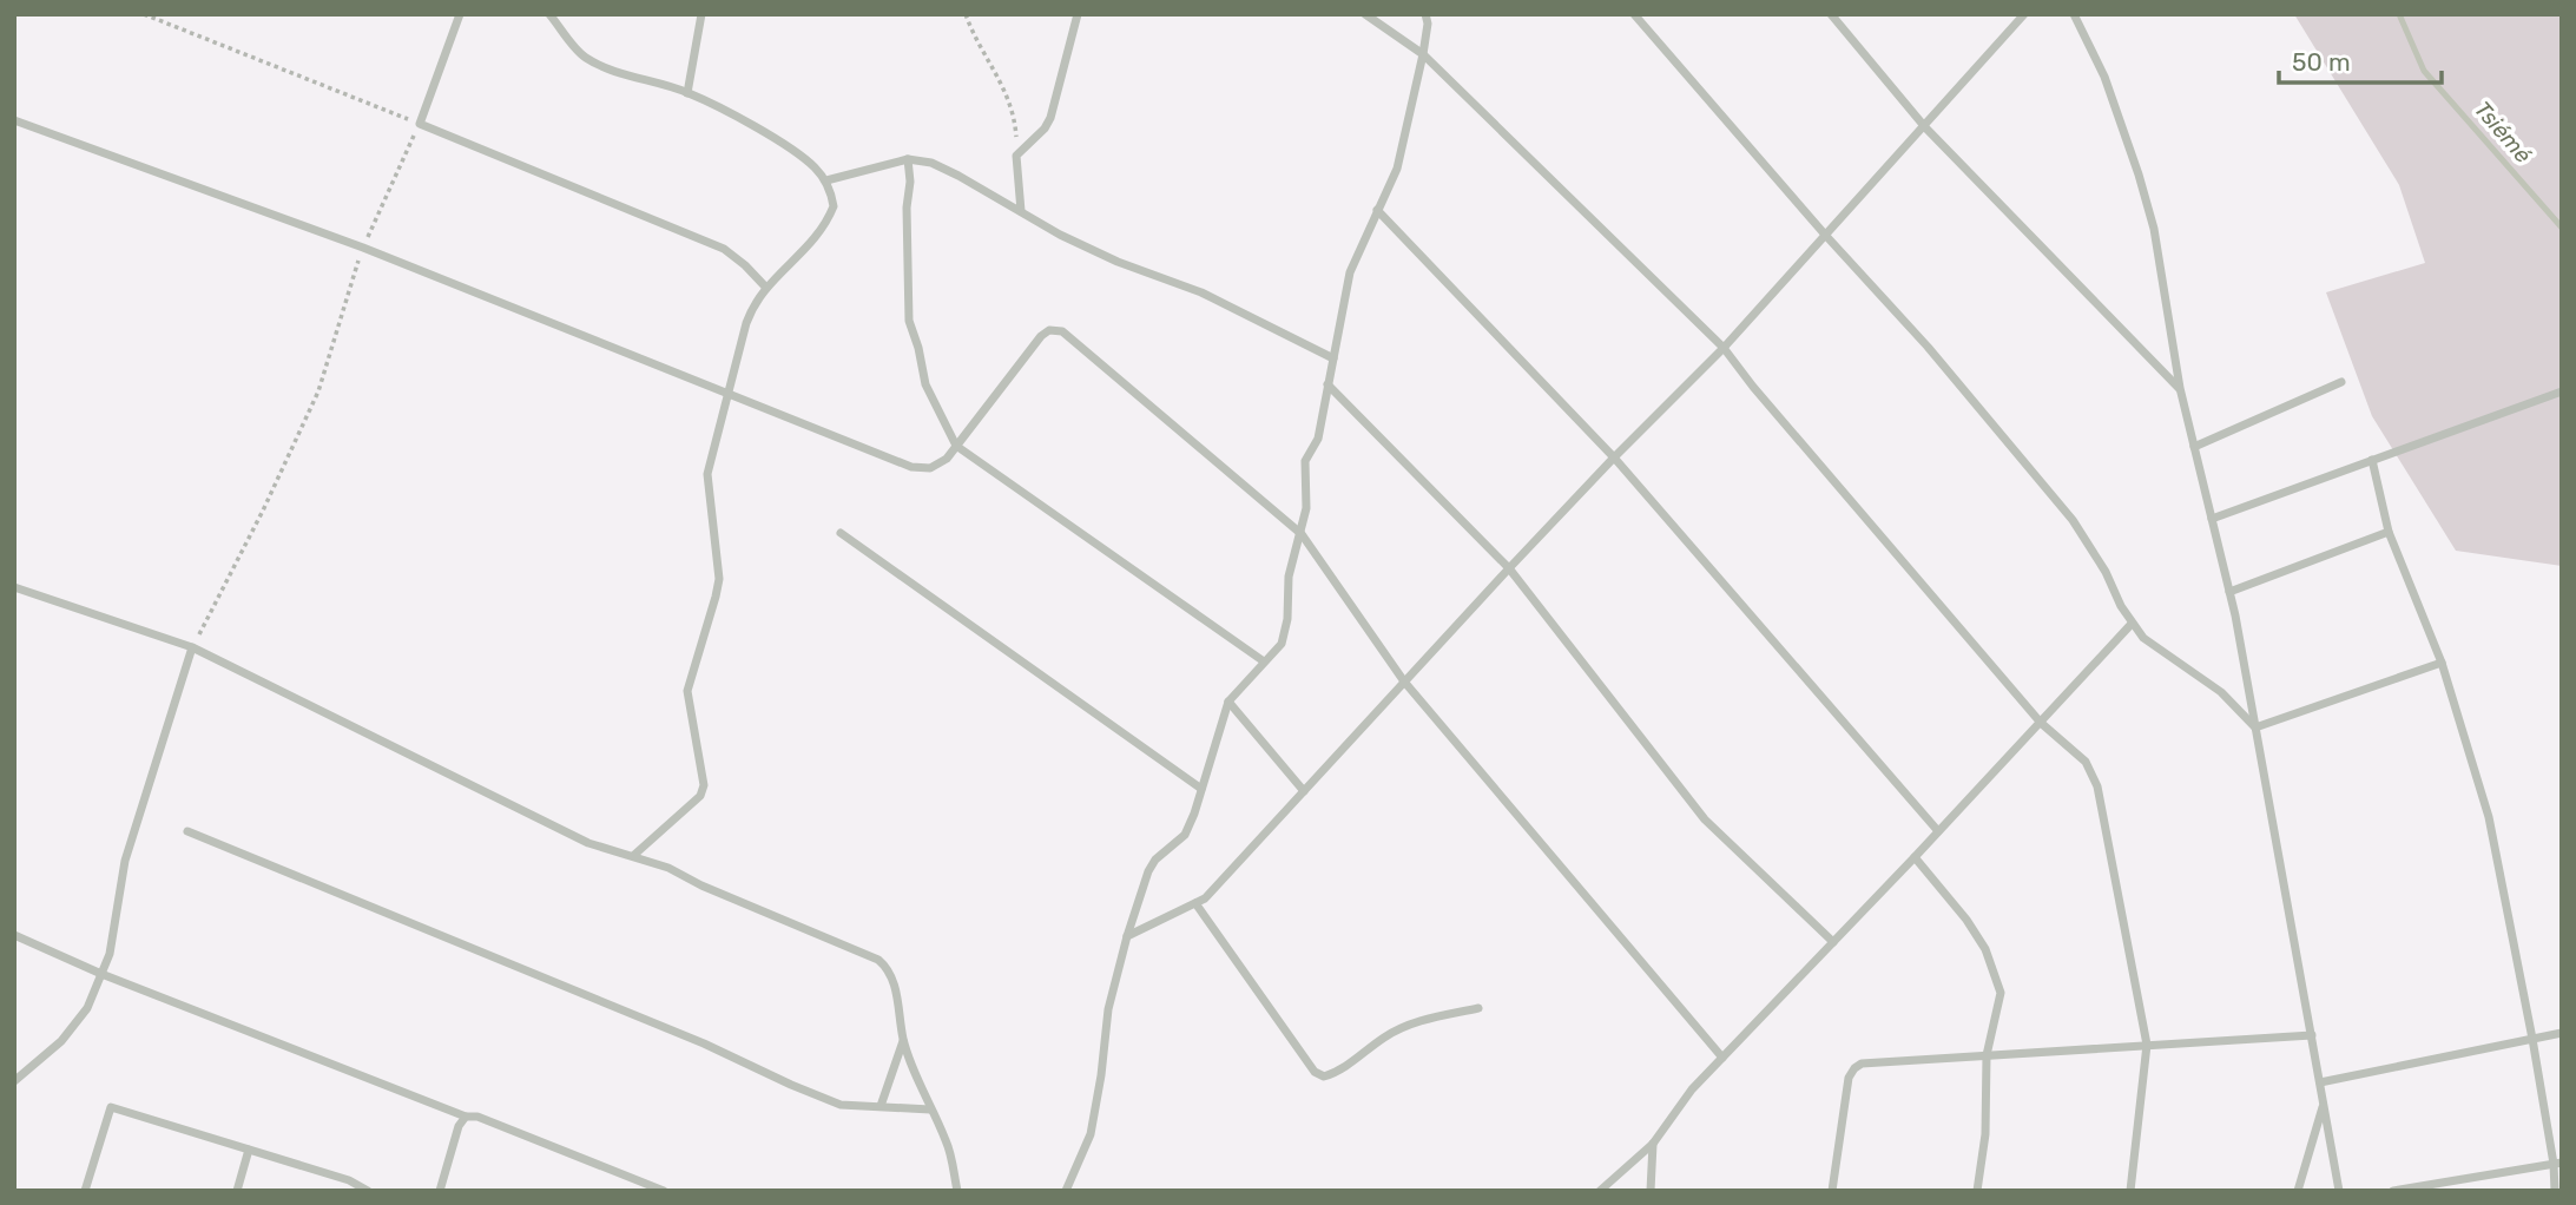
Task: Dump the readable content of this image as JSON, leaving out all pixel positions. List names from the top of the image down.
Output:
{
  "water": ["Tsiémé"],
  "scale_bar": "50 m"
}
